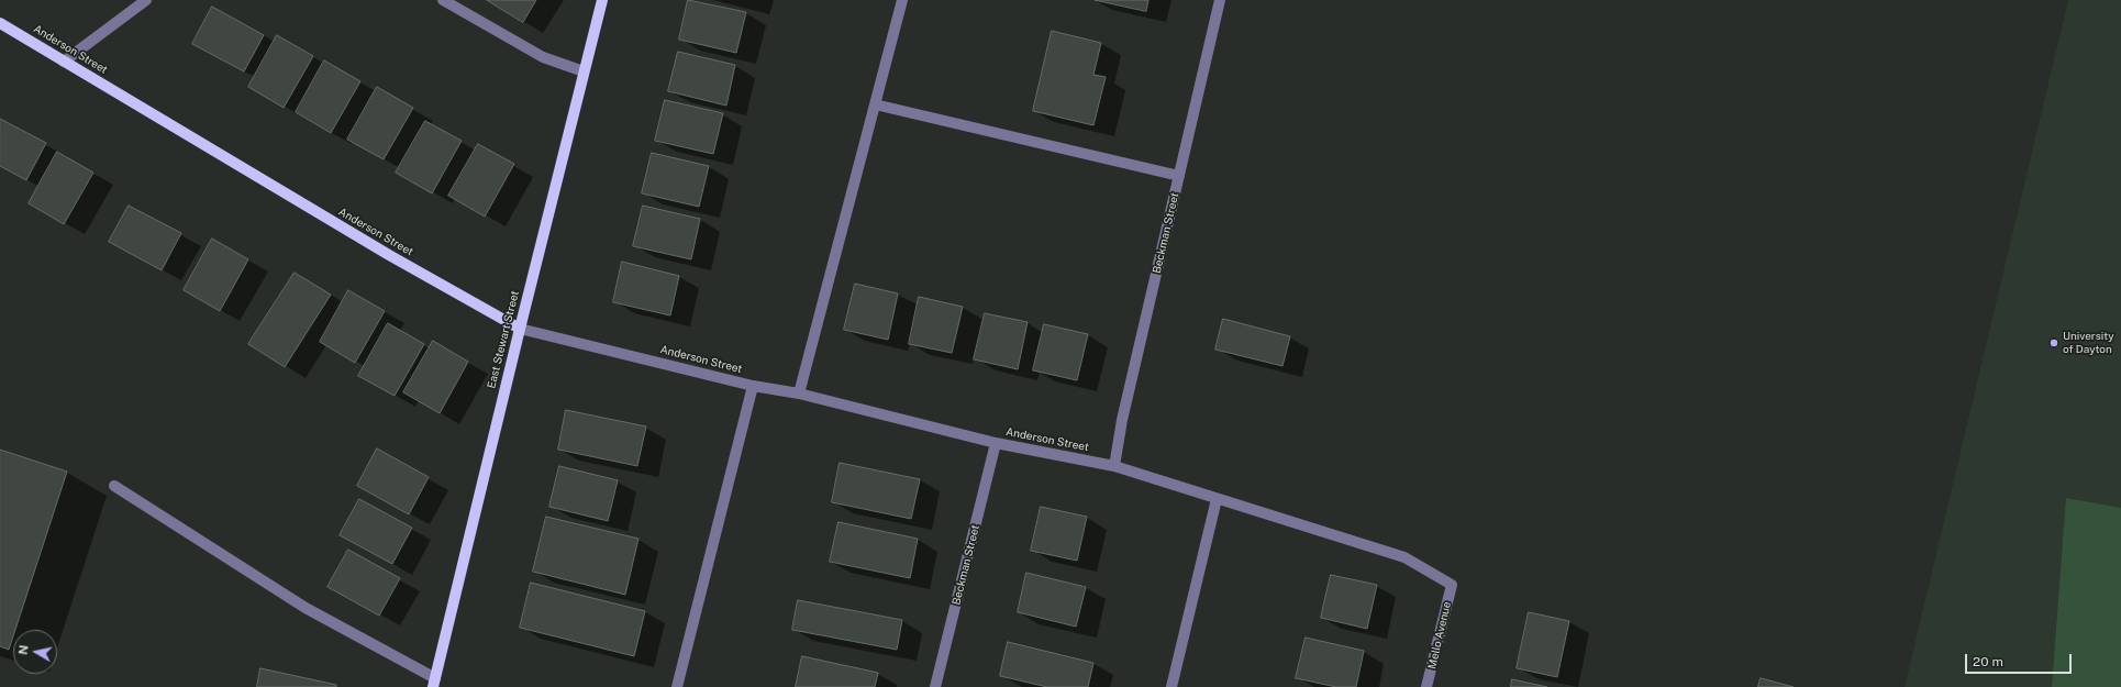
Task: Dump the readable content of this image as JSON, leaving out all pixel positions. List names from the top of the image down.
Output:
{
  "streets": {
    "main road": ["Anderson Street", "East Stewart Street"],
    "street": ["Beckman Street", "Mello Avenue"]
  },
  "crossings": [
    ["Anderson Street", "Beckman Street"],
    ["Anderson Street", "East Stewart Street"],
    ["Anderson Street", "Mello Avenue"]
  ],
  "places": ["University of Dayton"],
  "scale_bar": "20 m",
  "north": "left"
}
